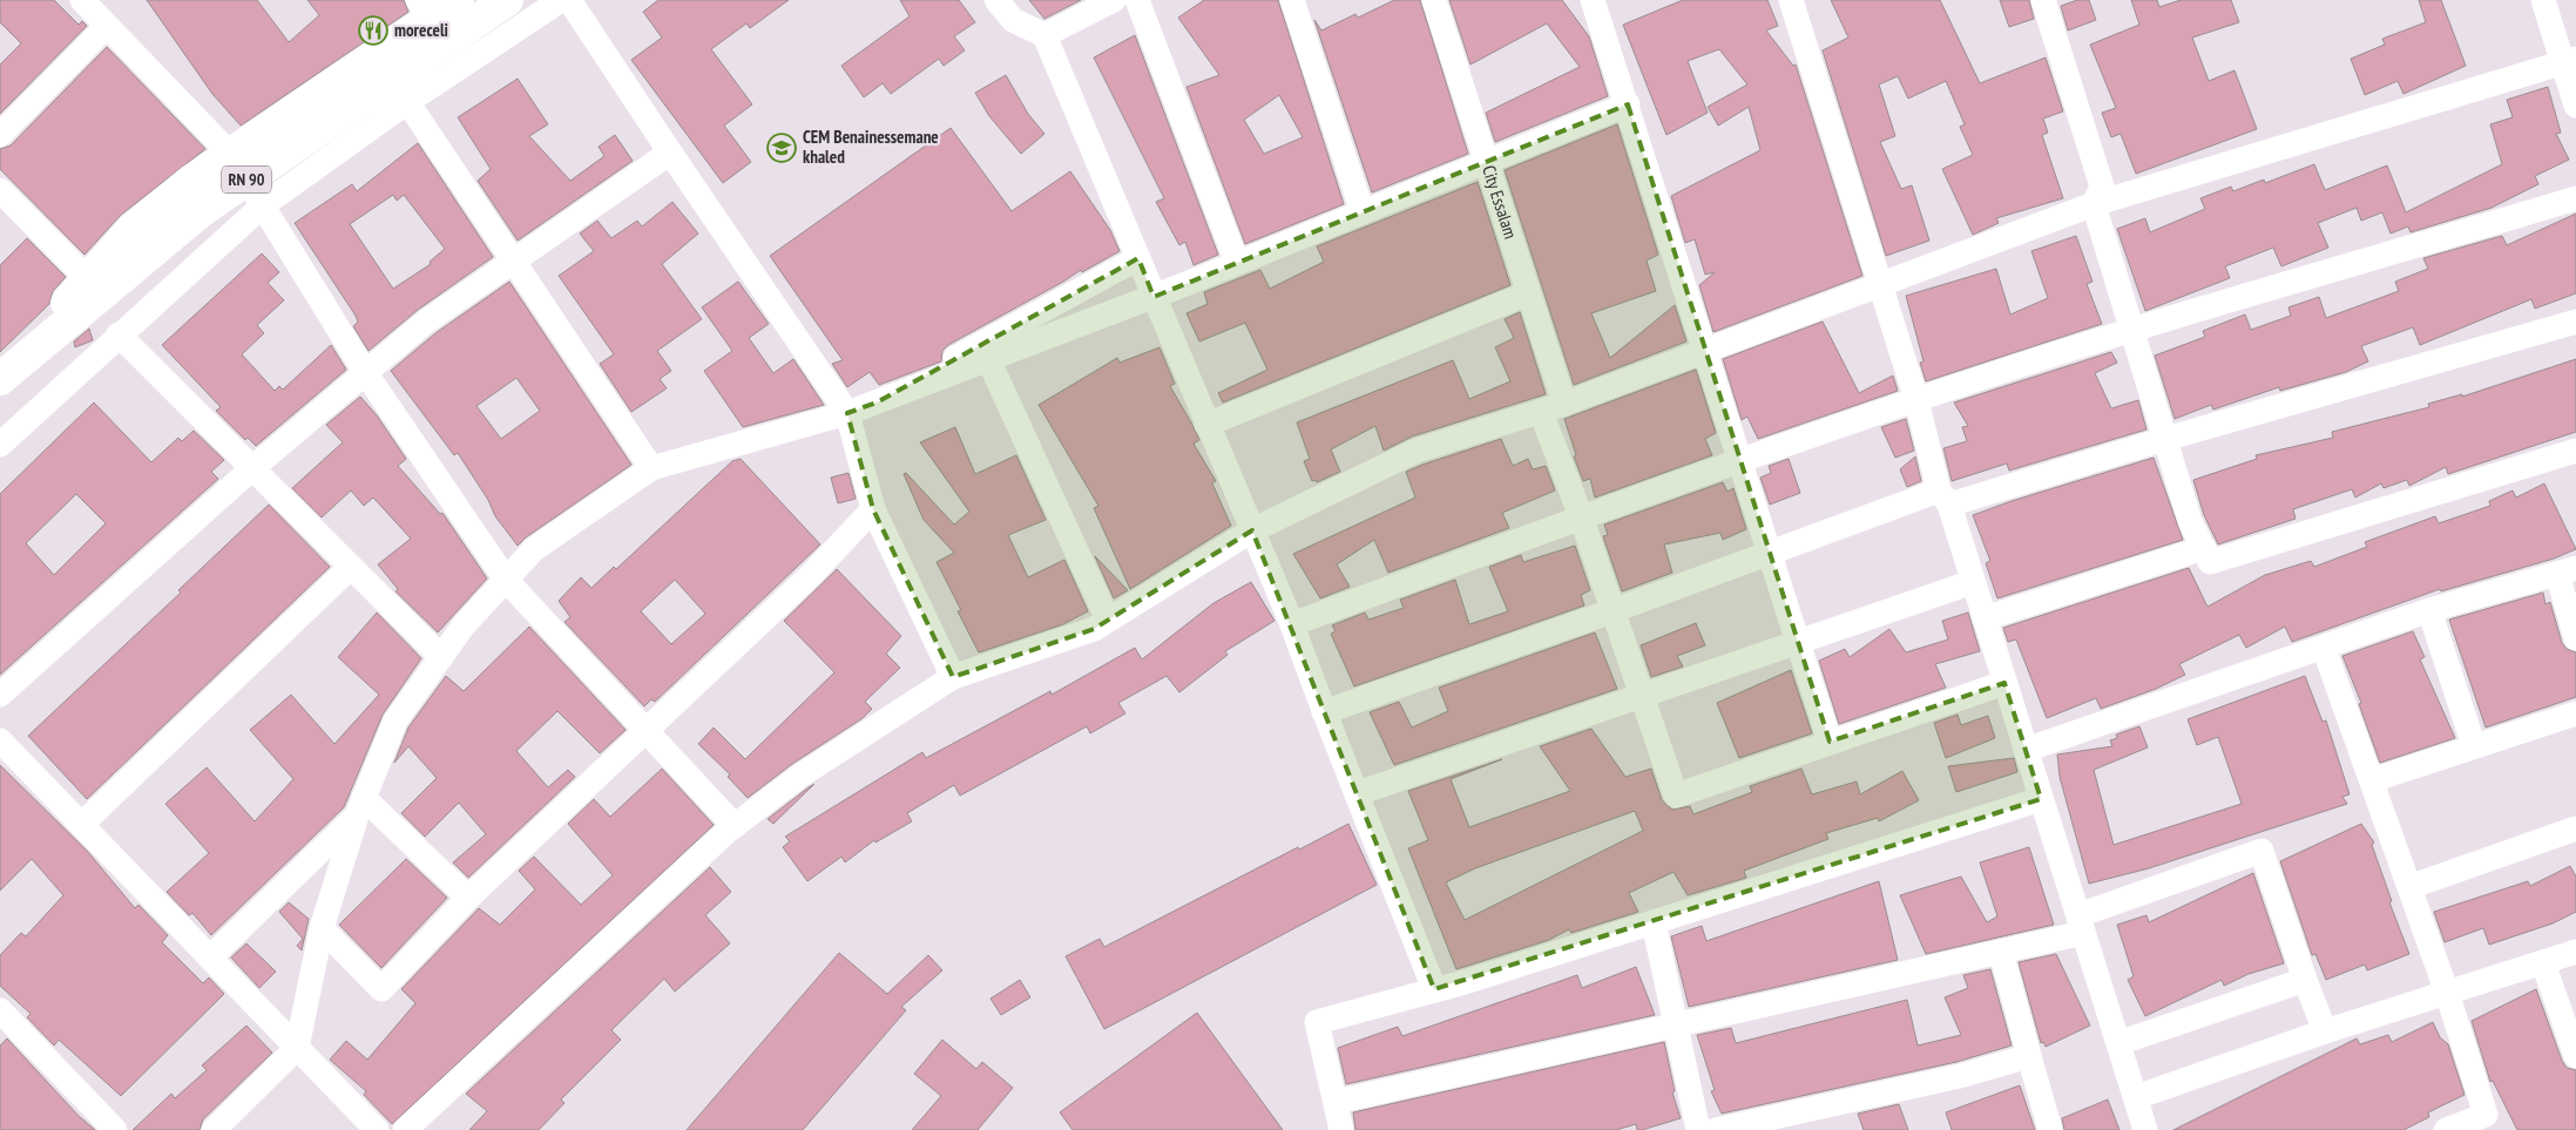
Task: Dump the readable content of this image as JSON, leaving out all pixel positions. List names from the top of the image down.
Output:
{
  "streets": {
    "main road": ["RN 90"],
    "street": ["City Essalam"]
  },
  "places": {
    "restaurant": ["moreceli"],
    "school or university": ["CEM Benainessemane khaled"]
  }
}
